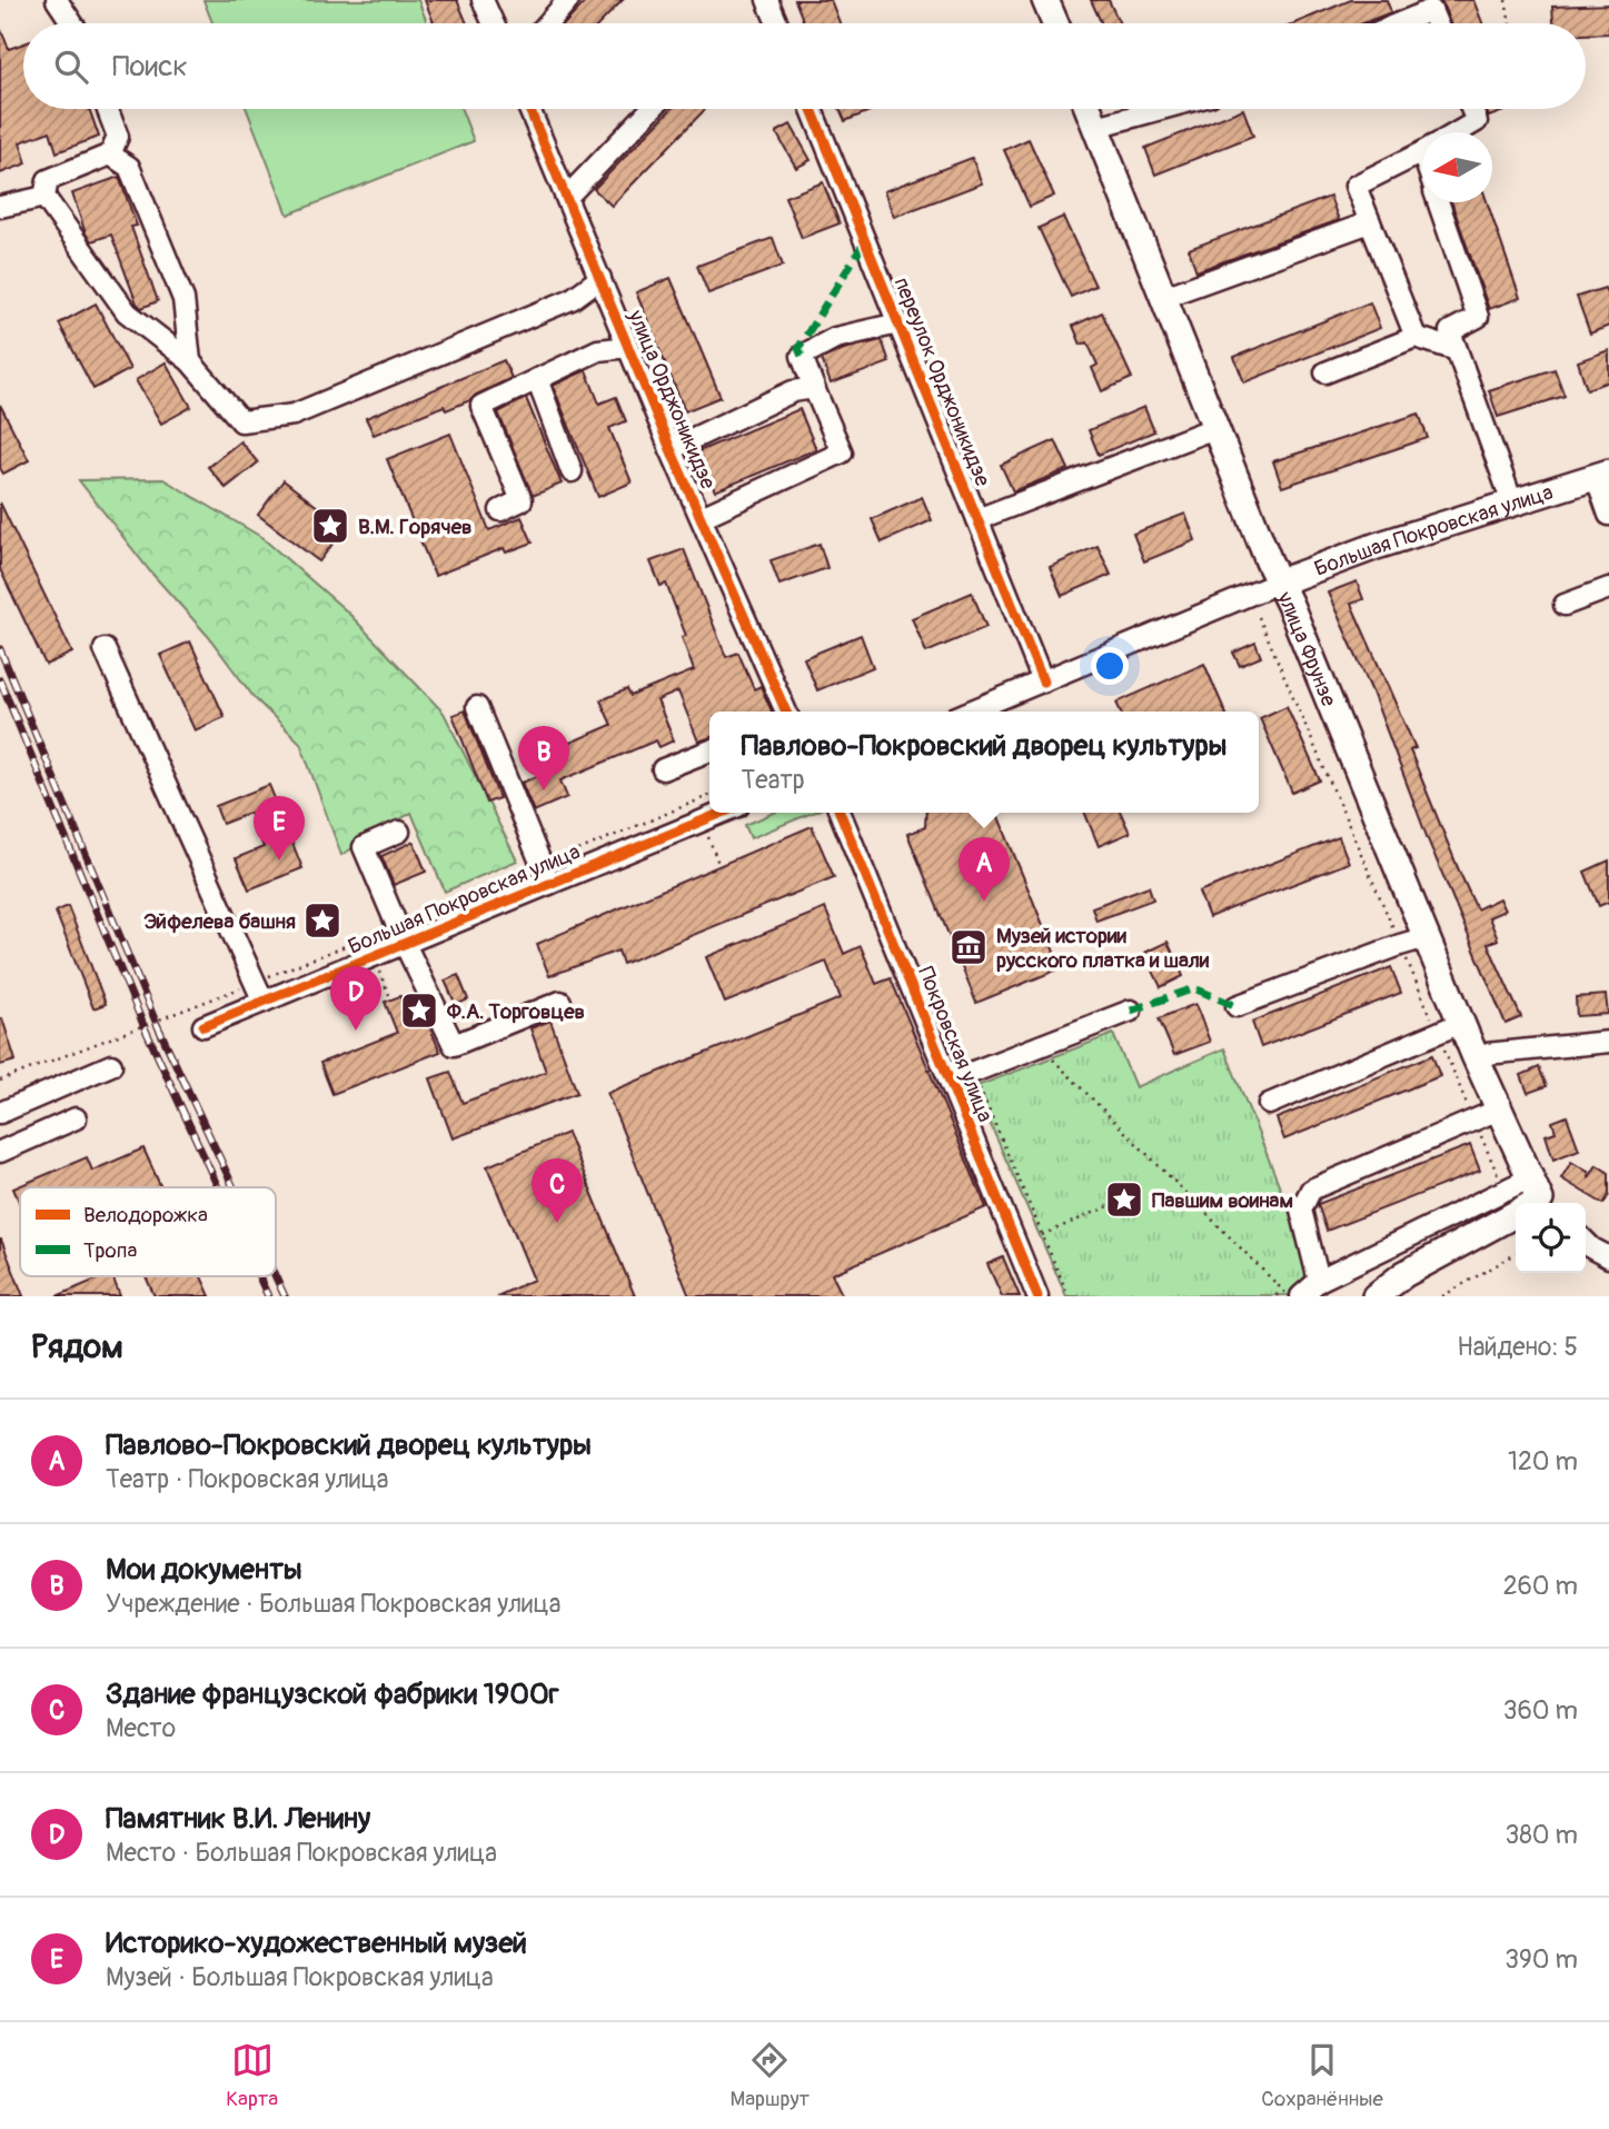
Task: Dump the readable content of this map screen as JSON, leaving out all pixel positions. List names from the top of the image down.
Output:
{
  "streets": {
    "main road": ["Большая Покровская улица", "улица Фрунзе"],
    "street": ["переулок Орджоникидзе", "улица Орджоникидзе", "Покровская улица"]
  },
  "crossings": [
    ["переулок Орджоникидзе", "Большая Покровская улица"],
    ["Большая Покровская улица", "улица Фрунзе"]
  ],
  "places": {
    "place": [
      "В.М. Горячев",
      "Эйфелева башня",
      "Ф.А. Торговцев",
      "Павшим воинам"
    ],
    "museum": ["Музей истории русского платка и шали"]
  },
  "legend": ["Велодорожка", "Тропа"],
  "north": "left",
  "page": {
    "search": "Поиск",
    "popup": ["Павлово-Покровский дворец культуры", "Театр"],
    "pins": [
      "B",
      "E",
      "A",
      "D",
      "C"
    ],
    "heading": ["Рядом", "Найдено: 5"],
    "list": [
      {
        "mark": "A",
        "name": "Павлово-Покровский дворец культуры",
        "note": "Театр · Покровская улица",
        "value": "120 m"
      },
      {
        "mark": "B",
        "name": "Мои документы",
        "note": "Учреждение · Большая Покровская улица",
        "value": "260 m"
      },
      {
        "mark": "C",
        "name": "Здание французской фабрики 1900г",
        "note": "Место",
        "value": "360 m"
      },
      {
        "mark": "D",
        "name": "Памятник В.И. Ленину",
        "note": "Место · Большая Покровская улица",
        "value": "380 m"
      },
      {
        "mark": "E",
        "name": "Историко-художественный музей",
        "note": "Музей · Большая Покровская улица",
        "value": "390 m"
      }
    ],
    "nav": ["Карта", "Маршрут", "Сохранённые"]
  }
}
